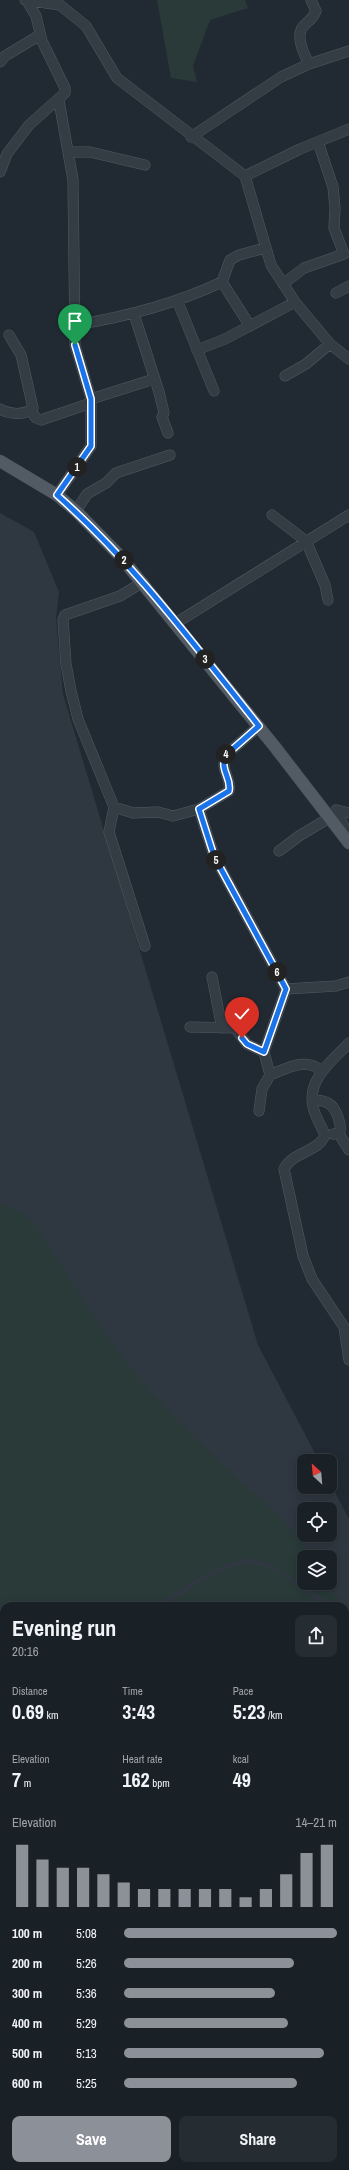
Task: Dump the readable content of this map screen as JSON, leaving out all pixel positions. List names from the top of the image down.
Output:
{
  "north": "top left",
  "page": {
    "pins": [
      "1",
      "2",
      "3",
      "4",
      "5",
      "6"
    ],
    "heading": ["Evening run", "20:16"],
    "stats": [
      ["Distance", "0.69 km"],
      ["Time", "3:43"],
      ["Pace", "5:23 /km"],
      ["Elevation", "7 m"],
      ["Heart rate", "162 bpm"],
      ["kcal", "49"]
    ],
    "chart": ["Elevation", "14–21 m"],
    "list": [
      {
        "name": "100 m",
        "note": "5:08"
      },
      {
        "name": "200 m",
        "note": "5:26"
      },
      {
        "name": "300 m",
        "note": "5:36"
      },
      {
        "name": "400 m",
        "note": "5:29"
      },
      {
        "name": "500 m",
        "note": "5:13"
      },
      {
        "name": "600 m",
        "note": "5:25"
      }
    ],
    "buttons": ["Save", "Share"]
  }
}
